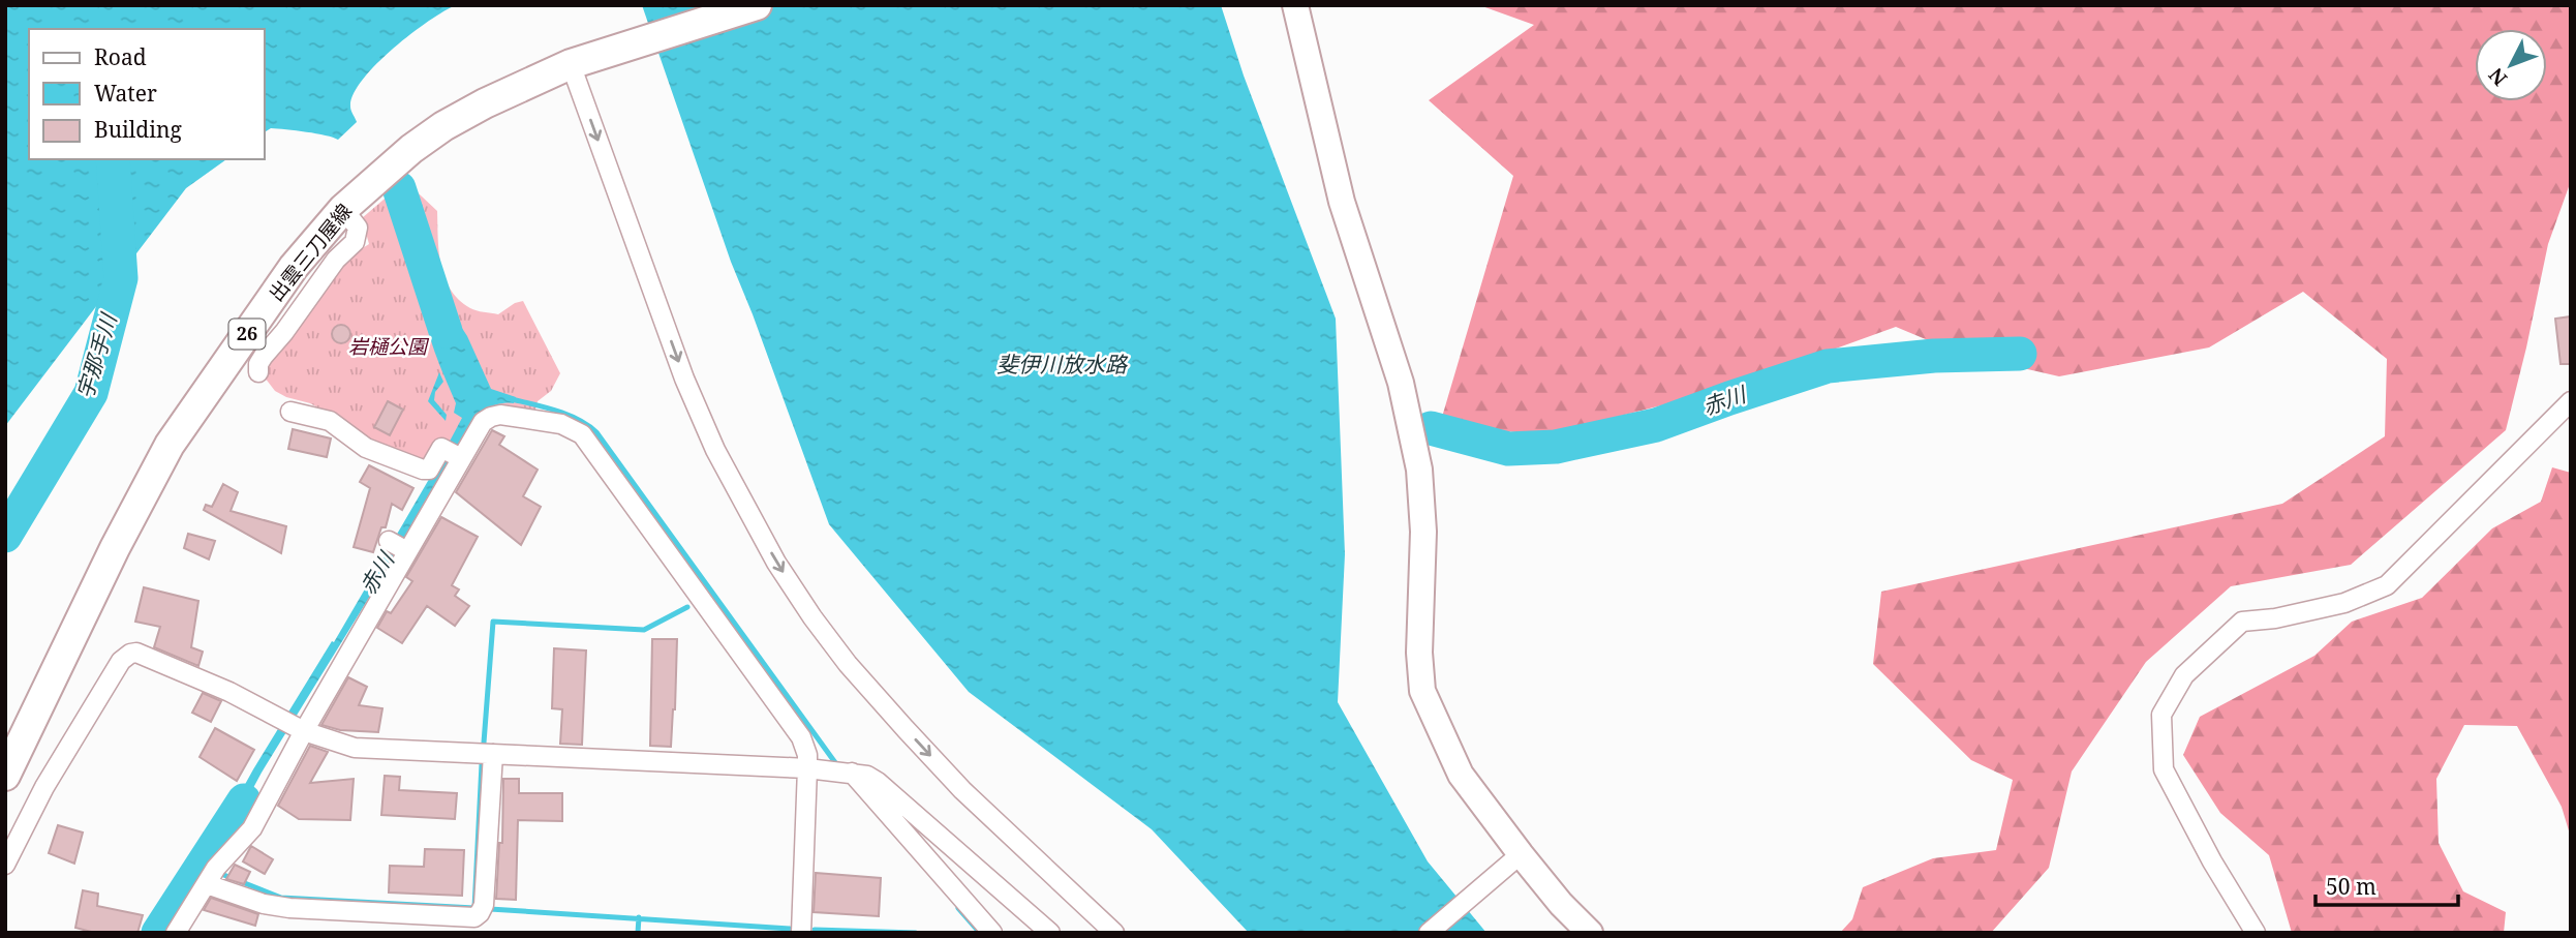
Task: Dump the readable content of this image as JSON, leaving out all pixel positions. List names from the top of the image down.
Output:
{
  "streets": {
    "main road": ["出雲三刀屋線", "26"]
  },
  "water": ["宇那手川", "斐伊川放水路", "赤川"],
  "parks": ["岩樋公園"],
  "legend": ["Road", "Water", "Building"],
  "scale_bar": "50 m",
  "north": "bottom left"
}
